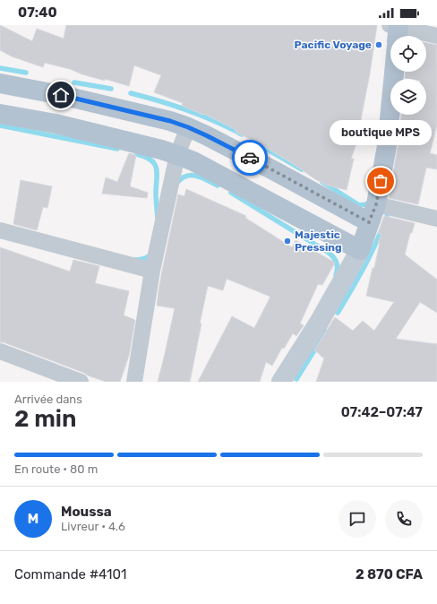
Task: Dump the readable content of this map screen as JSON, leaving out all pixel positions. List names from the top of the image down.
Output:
{
  "places": ["Pacific Voyage", "boutique MPS", "Majestic Pressing"],
  "page": {
    "status": "07:40",
    "bubble": "boutique MPS",
    "heading": ["2 min", "Arrivée dans", "07:42–07:47"],
    "panel": [
      "Moussa",
      "Livreur · 4.6",
      "Commande #4101",
      "2 870 CFA"
    ],
    "bar": "En route · 80 m",
    "round": "M"
  }
}
